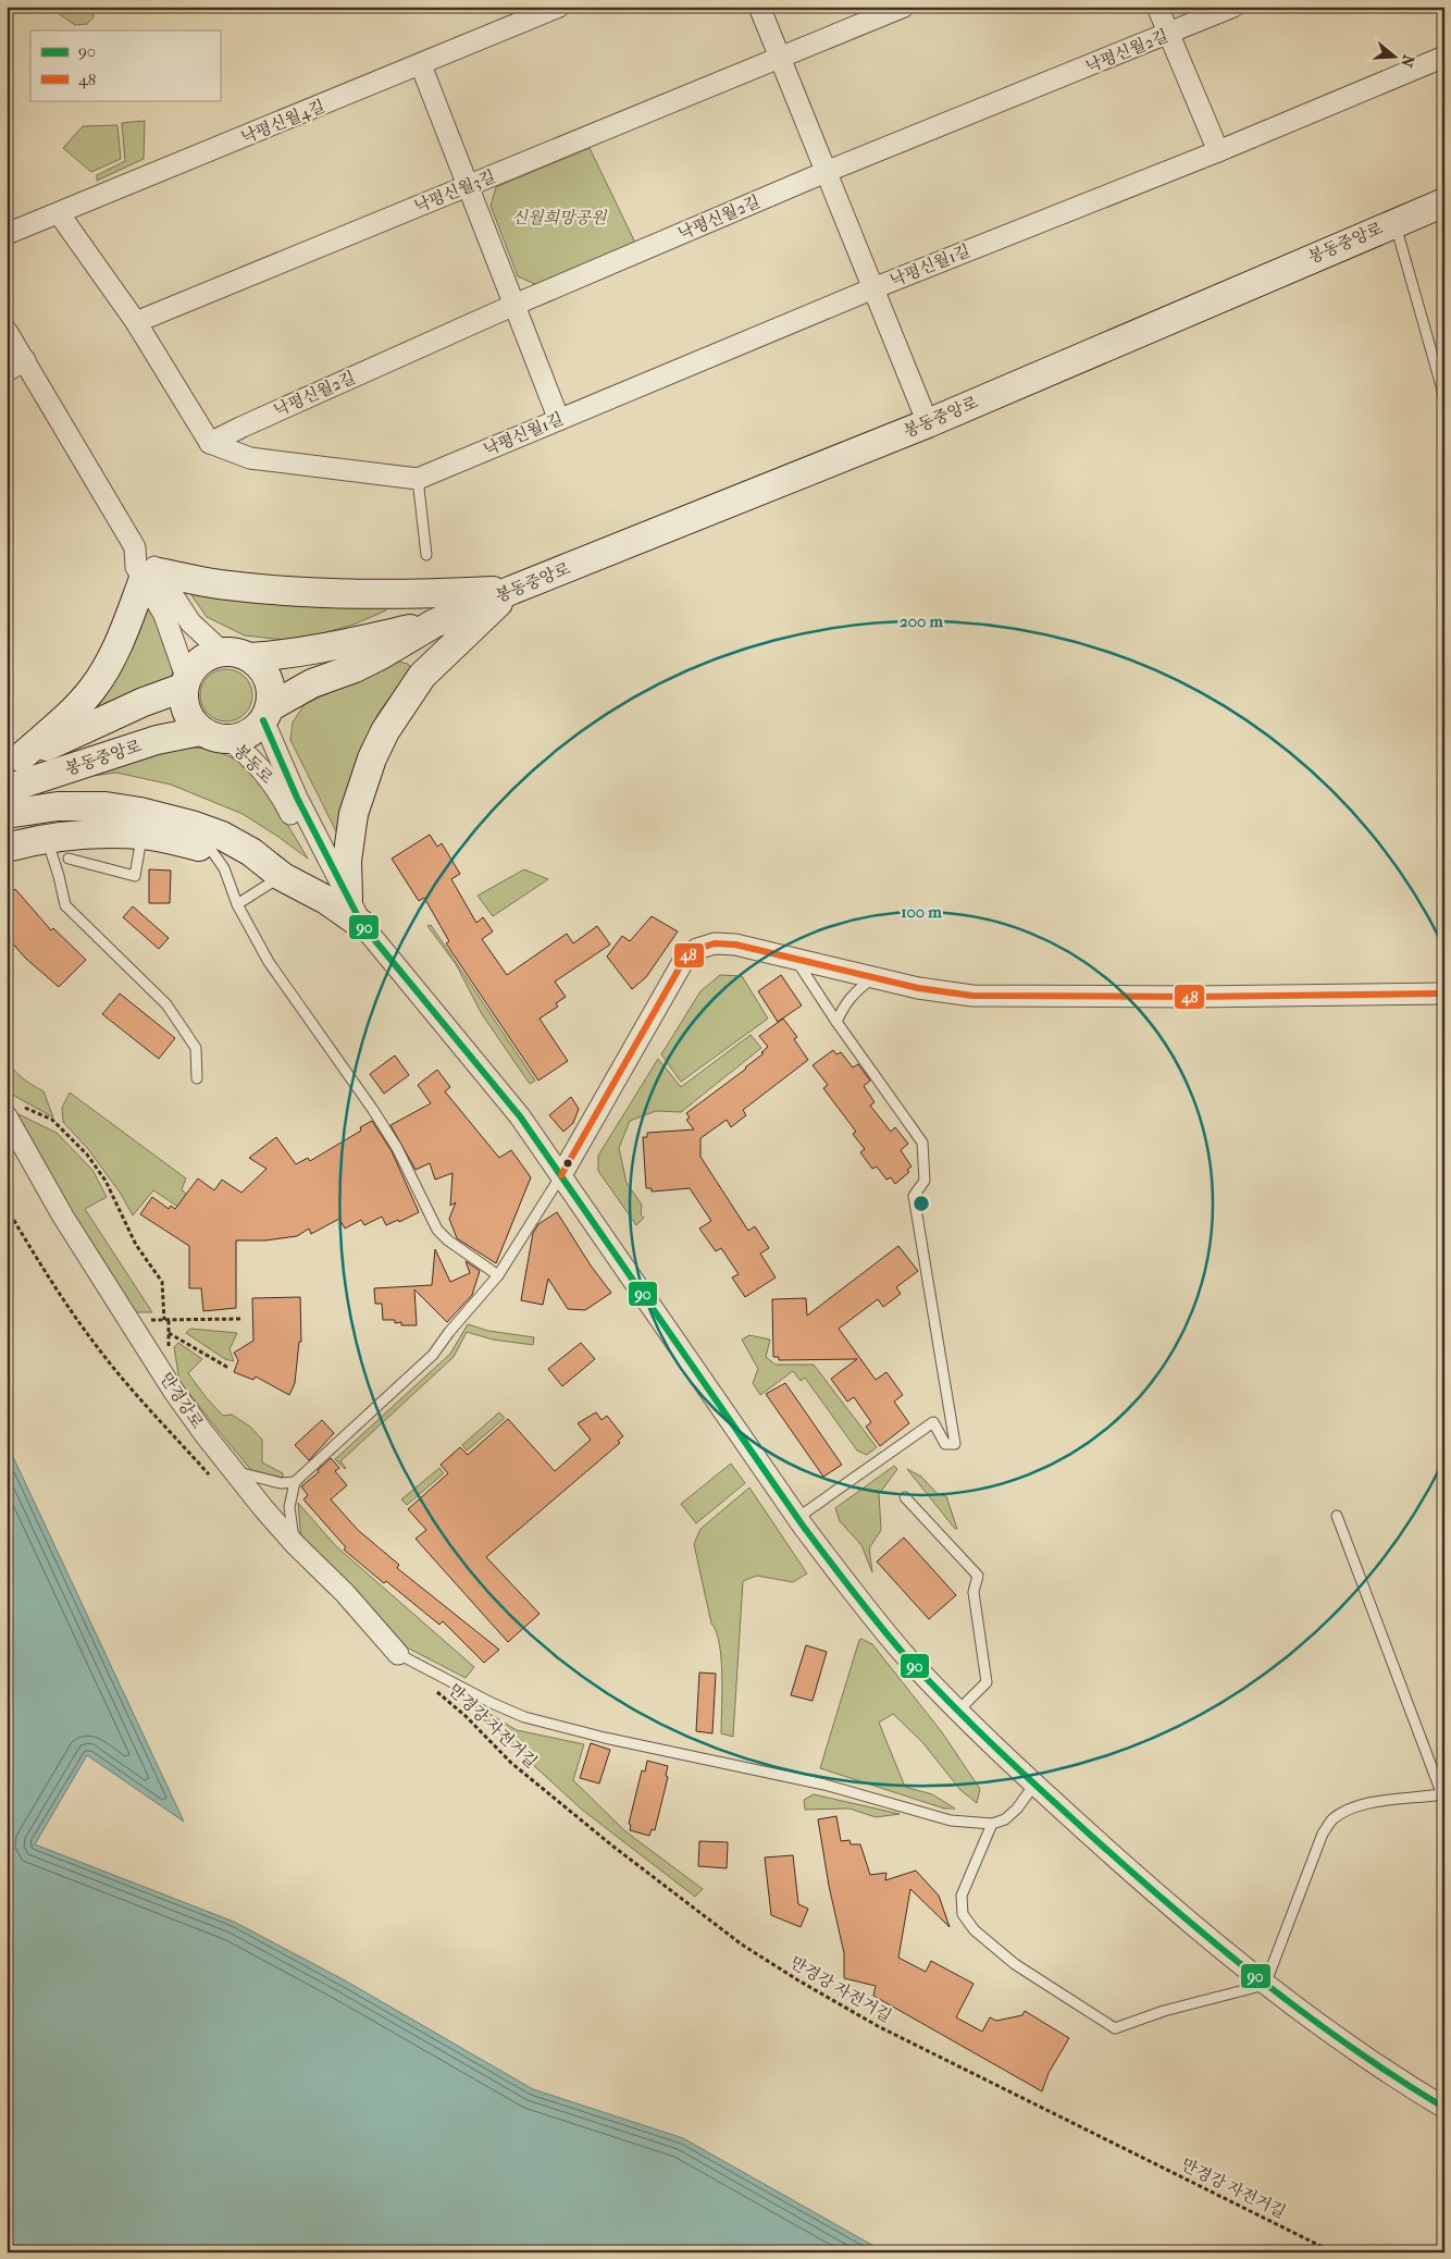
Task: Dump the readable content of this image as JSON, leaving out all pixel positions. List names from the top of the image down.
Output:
{
  "streets": {
    "street": [
      "낙평신월2길",
      "낙평신월4길",
      "낙평신월3길",
      "봉동중앙로",
      "낙평신월1길",
      "봉동로",
      "만경강로"
    ],
    "path": ["만경강 자전거길"]
  },
  "crossings": [
    ["봉동중앙로", "봉동로"]
  ],
  "parks": ["신월희망공원"],
  "lines": ["transit line 90", "transit line 48"],
  "legend": ["90", "48"],
  "north": "right",
  "rings": ["200 m", "100 m"]
}
